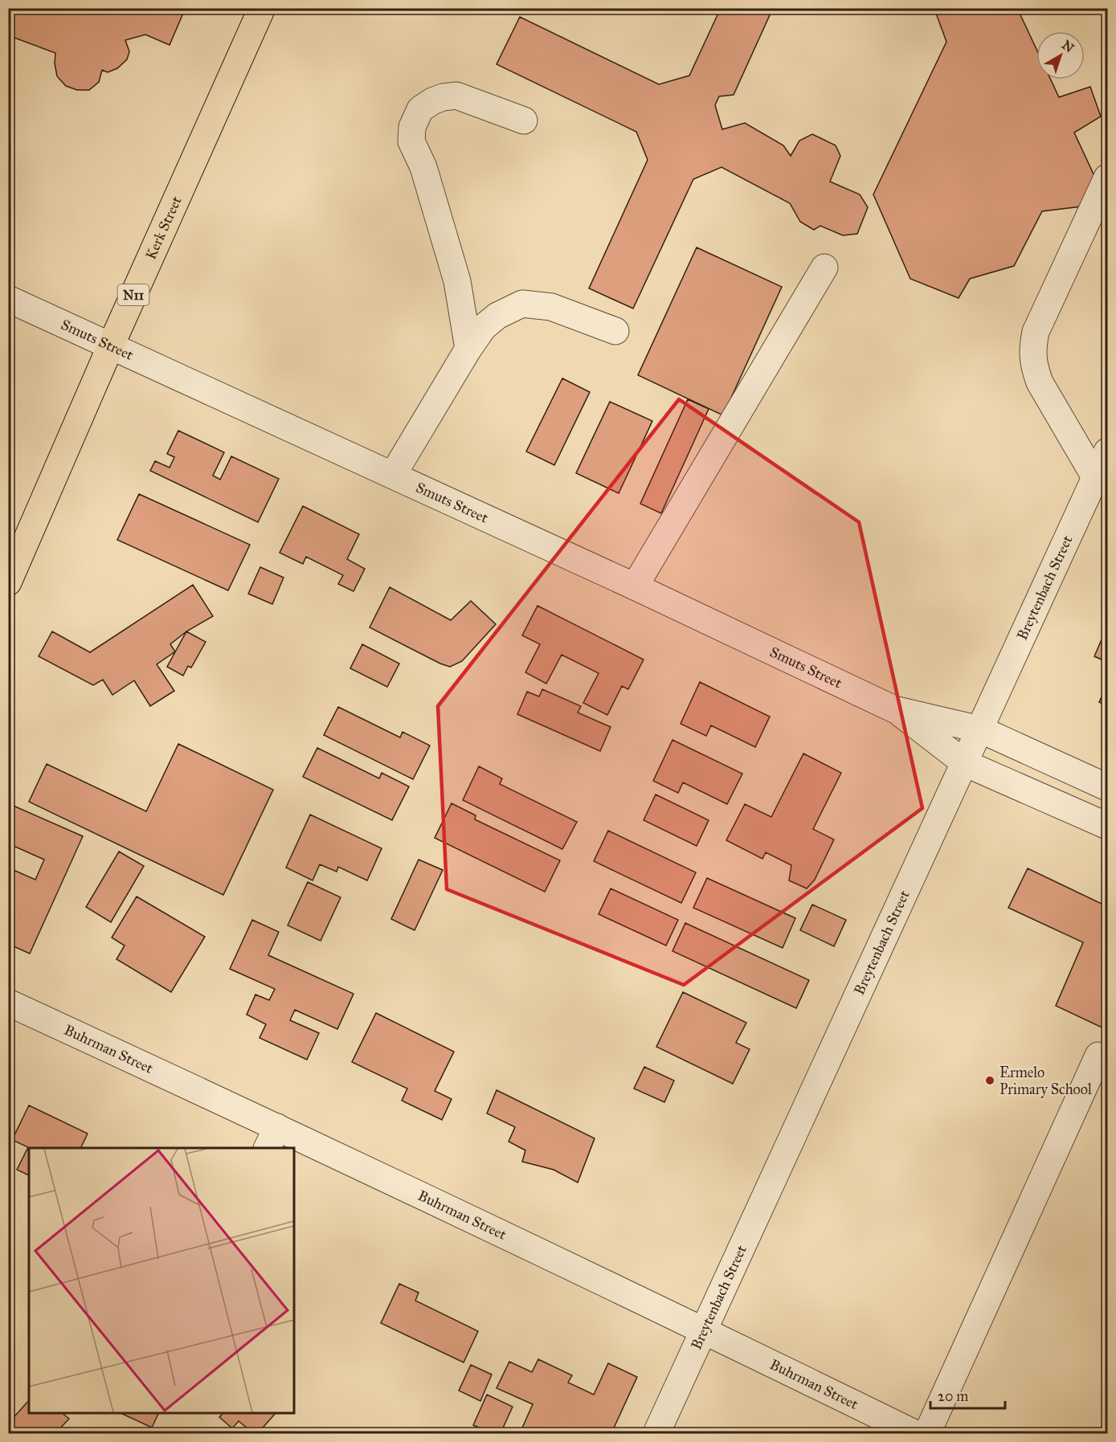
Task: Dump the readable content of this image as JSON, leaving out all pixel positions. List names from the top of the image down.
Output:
{
  "streets": {
    "highway": ["Kerk Street", "N11"],
    "street": ["Smuts Street", "Breytenbach Street", "Buhrman Street"]
  },
  "crossings": [
    ["Kerk Street", "Smuts Street"],
    ["Smuts Street", "Breytenbach Street"],
    ["Breytenbach Street", "Buhrman Street"]
  ],
  "places": ["Ermelo Primary School"],
  "scale_bar": "20 m",
  "north": "top right"
}
